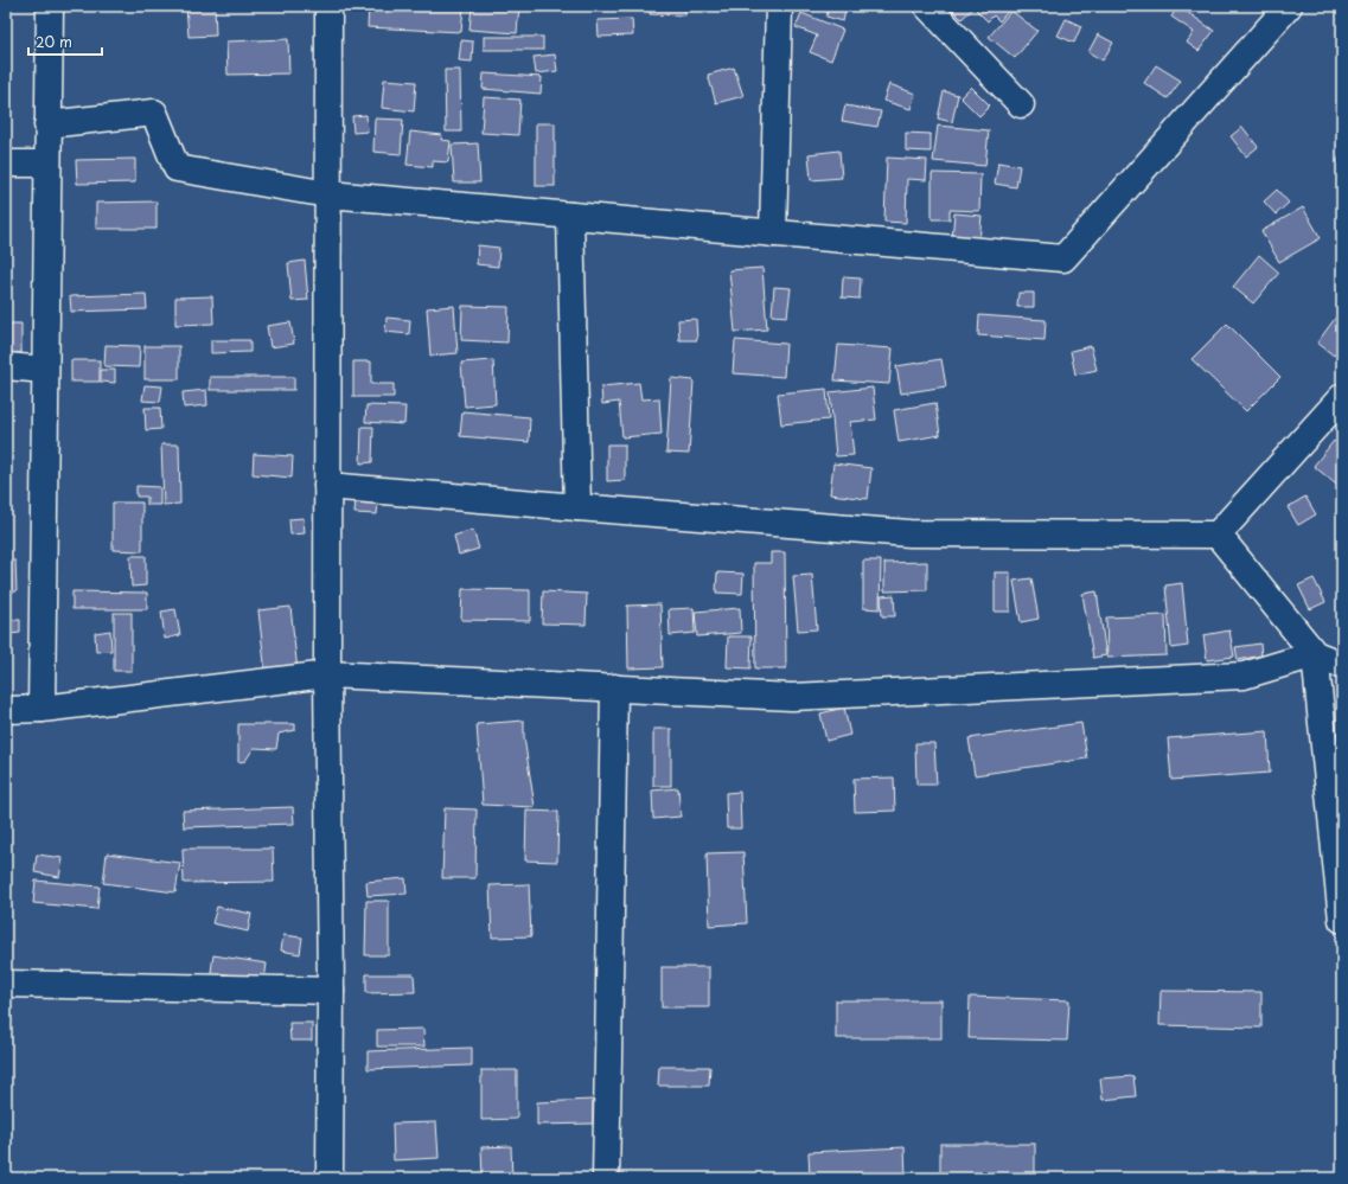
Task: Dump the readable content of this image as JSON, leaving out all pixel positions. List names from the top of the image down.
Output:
{
  "scale_bar": "20 m"
}
